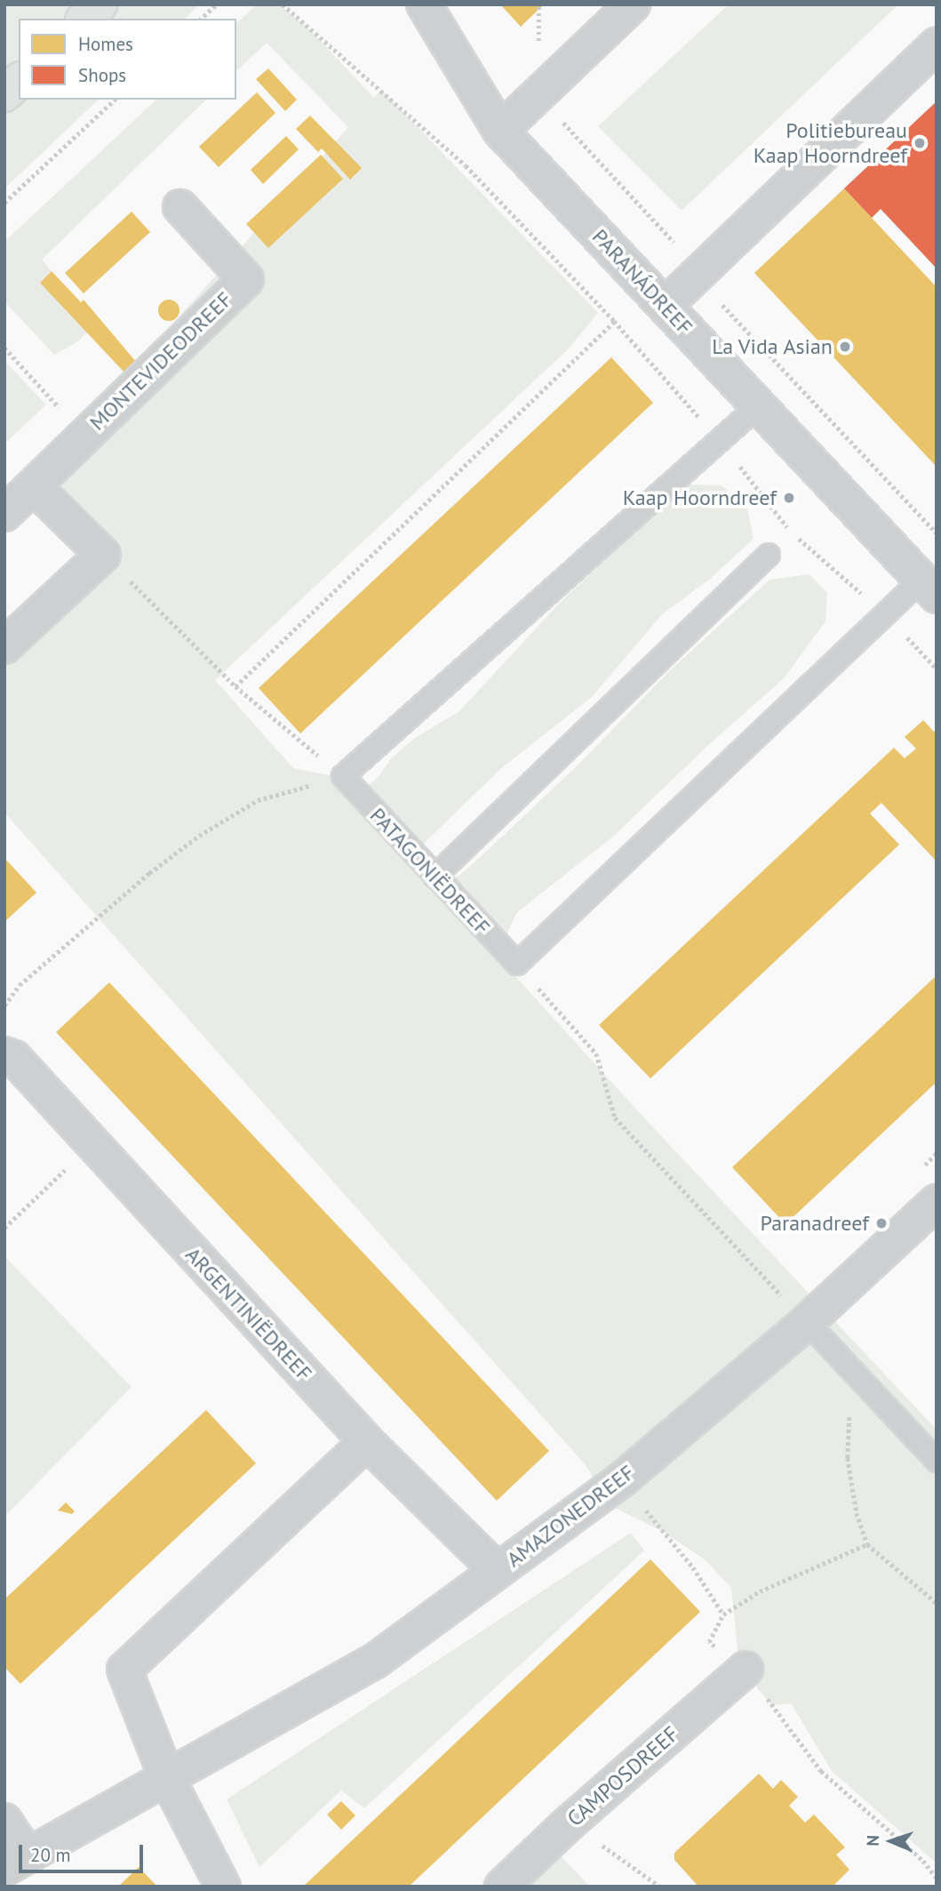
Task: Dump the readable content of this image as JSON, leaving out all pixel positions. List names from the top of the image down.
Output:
{
  "streets": {
    "street": [
      "PARANÁDREEF",
      "MONTEVIDEODREEF",
      "ARGENTINIËDREEF",
      "AMAZONEDREEF",
      "CAMPOSDREEF"
    ],
    "lane": ["PATAGONIËDREEF"]
  },
  "crossings": [
    ["ARGENTINIËDREEF", "AMAZONEDREEF"]
  ],
  "places": [
    "Politiebureau Kaap Hoorndreef",
    "La Vida Asian",
    "Kaap Hoorndreef",
    "Paranadreef"
  ],
  "legend": ["Homes", "Shops"],
  "scale_bar": "20 m",
  "north": "left"
}
